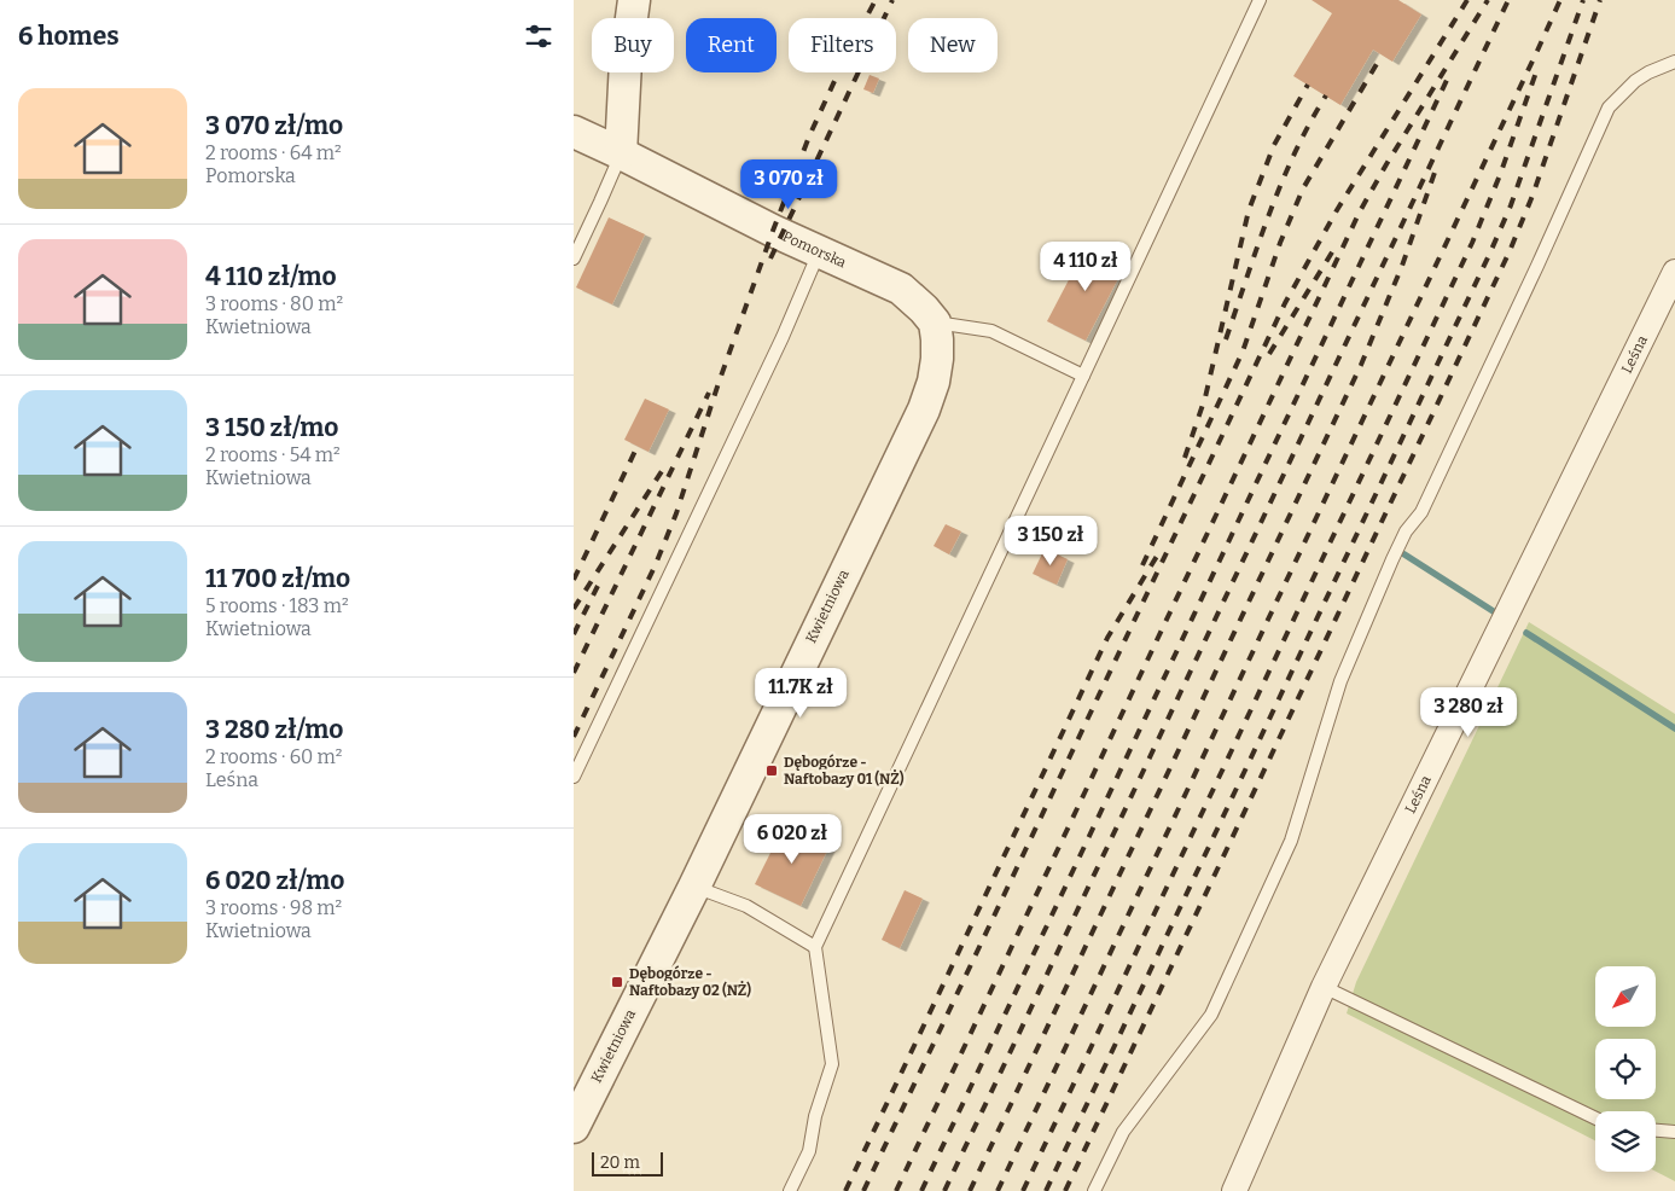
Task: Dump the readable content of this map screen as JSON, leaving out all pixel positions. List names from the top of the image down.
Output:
{
  "streets": {
    "street": ["Pomorska", "Leśna", "Kwietniowa"]
  },
  "crossings": [
    ["Pomorska", "Kwietniowa"]
  ],
  "places": {
    "transit": ["Dębogórze - Naftobazy 01 (NŻ)", "Dębogórze - Naftobazy 02 (NŻ)"]
  },
  "scale_bar": "20 m",
  "north": "bottom left",
  "page": {
    "heading": "6 homes",
    "chip": [
      "Buy",
      "Rent",
      "Filters",
      "New"
    ],
    "list": [
      {
        "name": "3 070 zł/mo",
        "note": "2 rooms · 64 m² · Pomorska"
      },
      {
        "name": "4 110 zł/mo",
        "note": "3 rooms · 80 m² · Kwietniowa"
      },
      {
        "name": "3 150 zł/mo",
        "note": "2 rooms · 54 m² · Kwietniowa"
      },
      {
        "name": "11 700 zł/mo",
        "note": "5 rooms · 183 m² · Kwietniowa"
      },
      {
        "name": "3 280 zł/mo",
        "note": "2 rooms · 60 m² · Leśna"
      },
      {
        "name": "6 020 zł/mo",
        "note": "3 rooms · 98 m² · Kwietniowa"
      }
    ],
    "price": [
      "3 070 zł",
      "4 110 zł",
      "3 150 zł",
      "11.7K zł",
      "3 280 zł",
      "6 020 zł"
    ],
    "scale": "20 m"
  }
}
